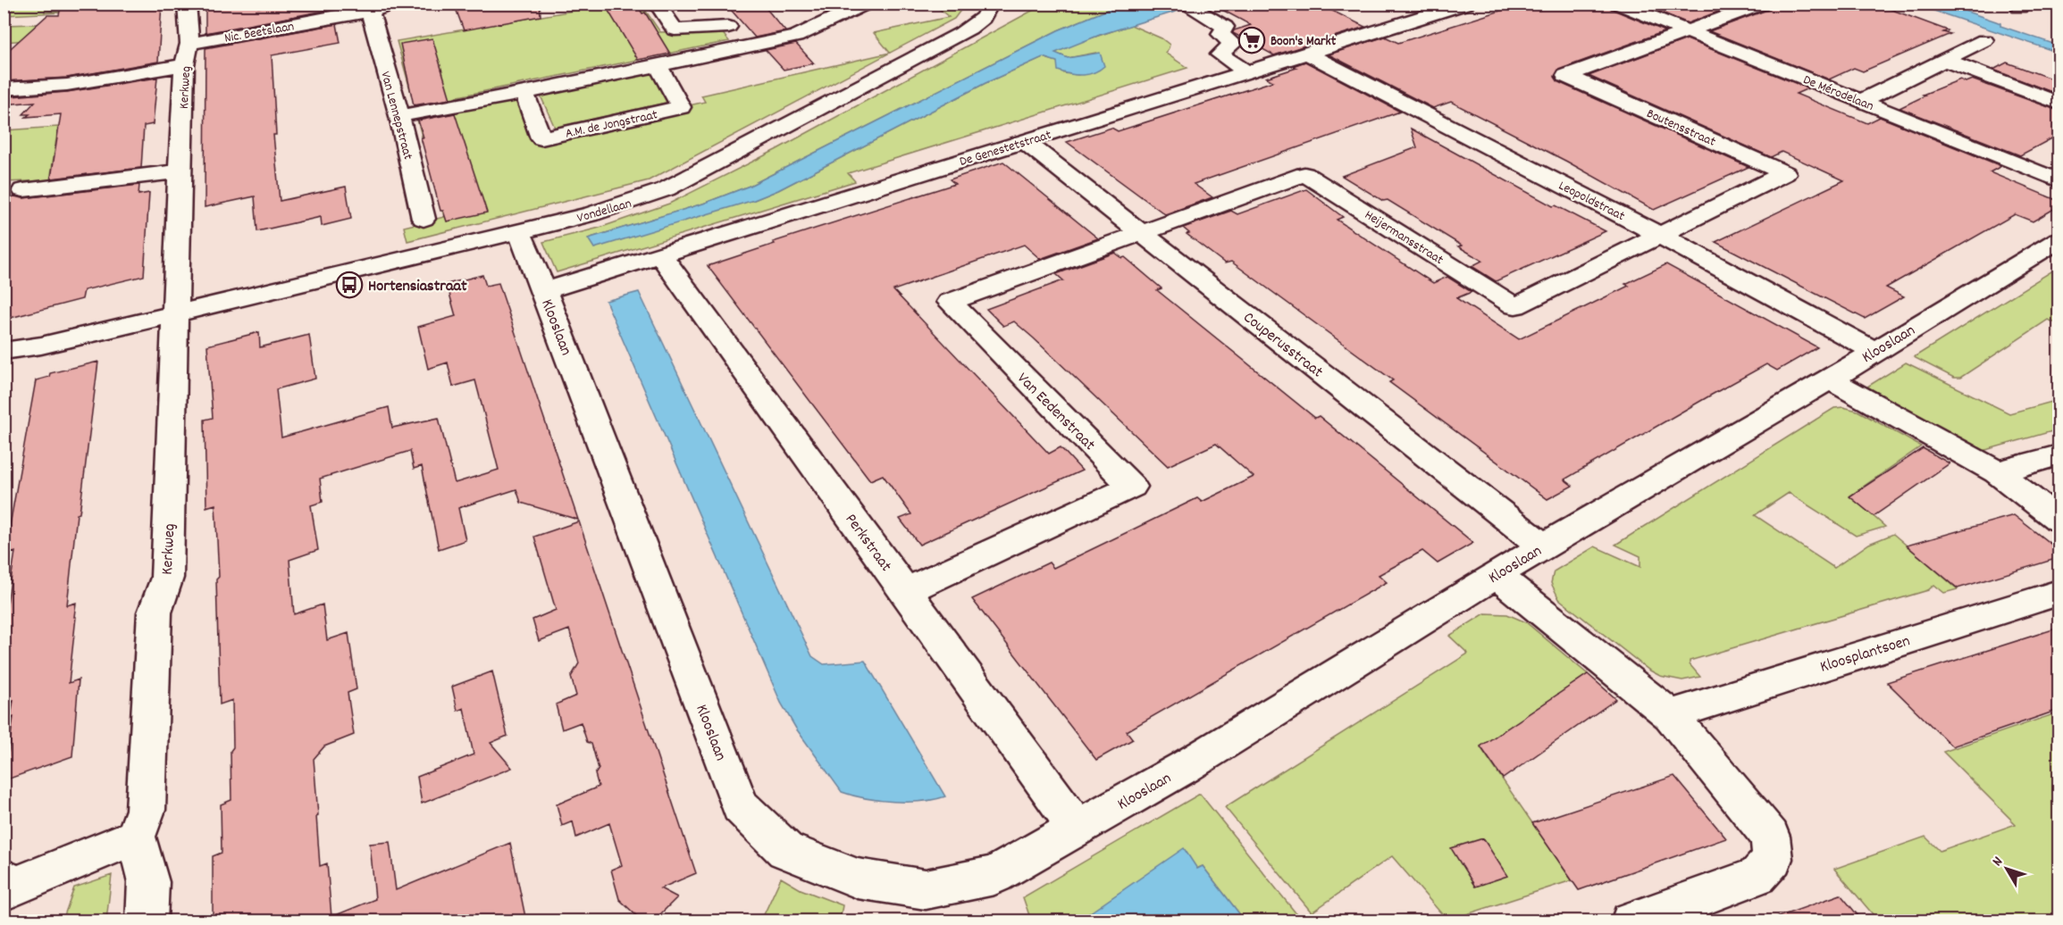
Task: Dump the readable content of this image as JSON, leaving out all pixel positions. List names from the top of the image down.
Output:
{
  "streets": {
    "street": [
      "Nic. Beetslaan",
      "Kerkweg",
      "De Mérodelaan",
      "Van Lennepstraat",
      "A.M. de Jongstraat",
      "Boutensstraat",
      "De Genestetstraat",
      "Leopoldstraat",
      "Vondellaan",
      "Heijermansstraat",
      "Klooslaan",
      "Couperusstraat",
      "Van Eedenstraat",
      "Perkstraat",
      "Kloosplantsoen"
    ]
  },
  "crossings": [
    ["Nic. Beetslaan", "Kerkweg"],
    ["Nic. Beetslaan", "Van Lennepstraat"],
    ["Kerkweg", "Vondellaan"],
    ["De Mérodelaan", "Boutensstraat"],
    ["Boutensstraat", "Leopoldstraat"],
    ["Boutensstraat", "Heijermansstraat"],
    ["De Genestetstraat", "Leopoldstraat"],
    ["De Genestetstraat", "Klooslaan"],
    ["De Genestetstraat", "Couperusstraat"],
    ["De Genestetstraat", "Perkstraat"],
    ["Leopoldstraat", "Heijermansstraat"],
    ["Leopoldstraat", "Klooslaan"],
    ["Vondellaan", "Klooslaan"],
    ["Heijermansstraat", "Couperusstraat"],
    ["Heijermansstraat", "Van Eedenstraat"],
    ["Klooslaan", "Couperusstraat"],
    ["Klooslaan", "Perkstraat"],
    ["Couperusstraat", "Van Eedenstraat"],
    ["Van Eedenstraat", "Perkstraat"]
  ],
  "places": {
    "supermarket": ["Boon's Markt"],
    "bus stop": ["Hortensiastraat"]
  },
  "north": "top left"
}
